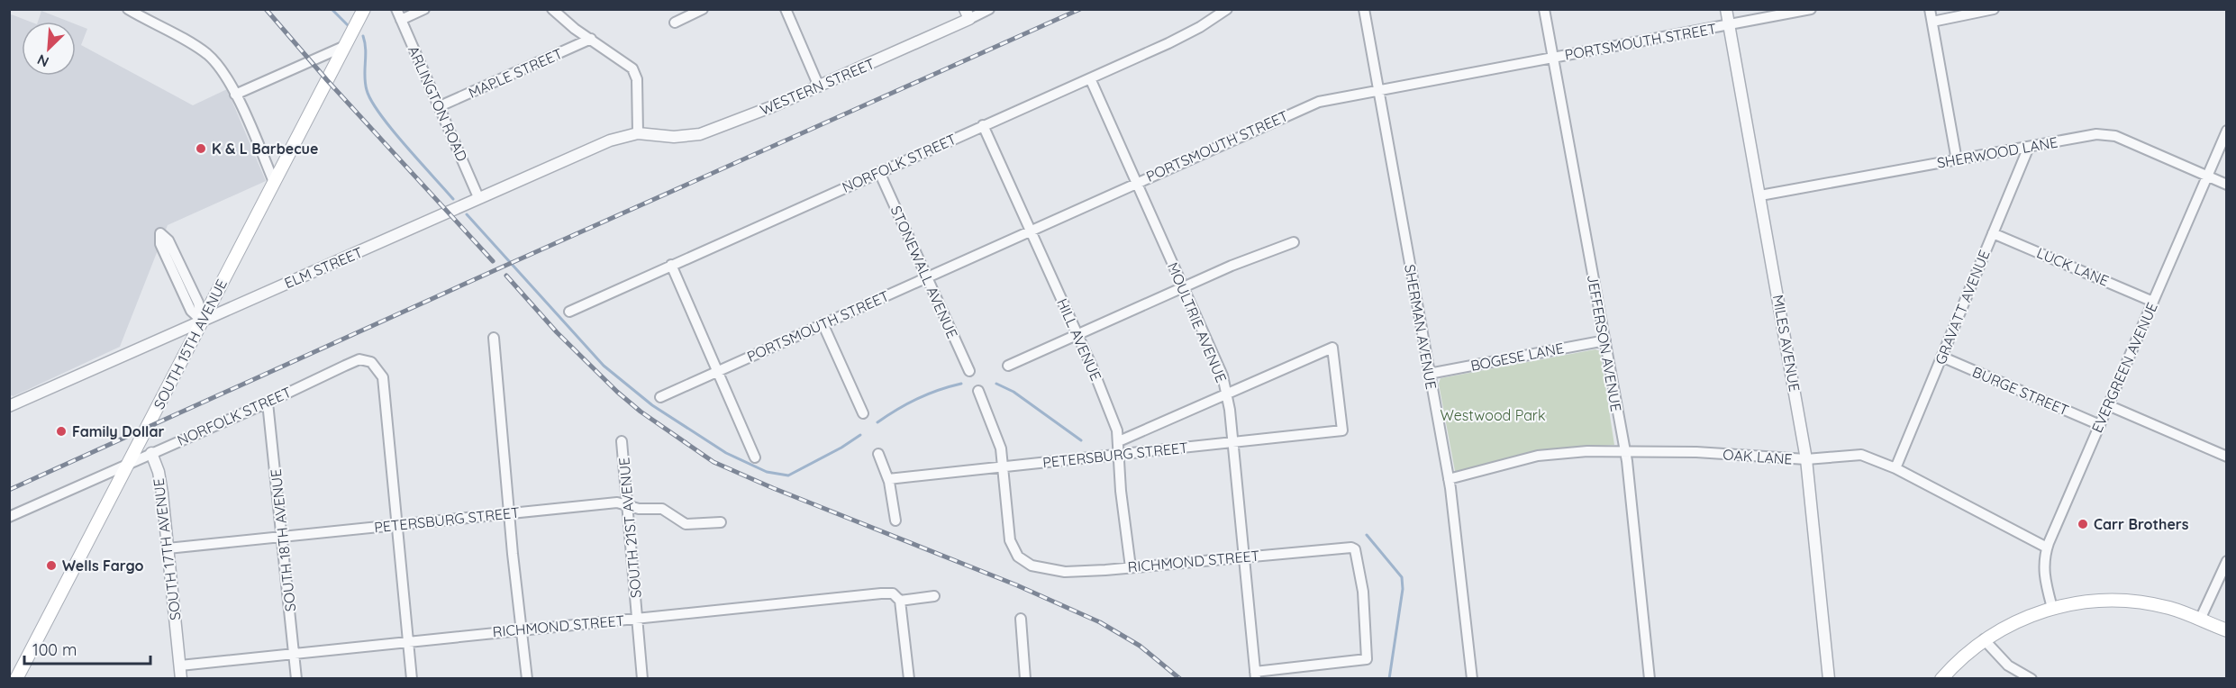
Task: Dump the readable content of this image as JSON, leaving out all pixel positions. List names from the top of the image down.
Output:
{
  "streets": {
    "main road": ["SOUTH 15TH AVENUE"],
    "street": [
      "PORTSMOUTH STREET",
      "MAPLE STREET",
      "WESTERN STREET",
      "ARLINGTON ROAD",
      "SHERWOOD LANE",
      "NORFOLK STREET",
      "LUCK LANE",
      "ELM STREET",
      "STONEWALL AVENUE",
      "GRAVATT AVENUE",
      "MOULTRIE AVENUE",
      "SHERMAN AVENUE",
      "HILL AVENUE",
      "JEFFERSON AVENUE",
      "MILES AVENUE",
      "BOGESE LANE",
      "EVERGREEN AVENUE",
      "BURGE STREET",
      "PETERSBURG STREET",
      "OAK LANE",
      "SOUTH 21ST AVENUE",
      "SOUTH 18TH AVENUE",
      "SOUTH 17TH AVENUE",
      "RICHMOND STREET"
    ]
  },
  "crossings": [
    ["PORTSMOUTH STREET", "STONEWALL AVENUE"],
    ["PORTSMOUTH STREET", "MOULTRIE AVENUE"],
    ["PORTSMOUTH STREET", "SHERMAN AVENUE"],
    ["PORTSMOUTH STREET", "HILL AVENUE"],
    ["PORTSMOUTH STREET", "JEFFERSON AVENUE"],
    ["PORTSMOUTH STREET", "MILES AVENUE"],
    ["MAPLE STREET", "ARLINGTON ROAD"],
    ["WESTERN STREET", "ELM STREET"],
    ["ARLINGTON ROAD", "ELM STREET"],
    ["SHERWOOD LANE", "GRAVATT AVENUE"],
    ["SHERWOOD LANE", "MILES AVENUE"],
    ["SHERWOOD LANE", "EVERGREEN AVENUE"],
    ["NORFOLK STREET", "STONEWALL AVENUE"],
    ["NORFOLK STREET", "MOULTRIE AVENUE"],
    ["NORFOLK STREET", "HILL AVENUE"],
    ["NORFOLK STREET", "SOUTH 15TH AVENUE"],
    ["NORFOLK STREET", "PETERSBURG STREET"],
    ["NORFOLK STREET", "SOUTH 18TH AVENUE"],
    ["NORFOLK STREET", "SOUTH 17TH AVENUE"],
    ["LUCK LANE", "GRAVATT AVENUE"],
    ["LUCK LANE", "EVERGREEN AVENUE"],
    ["ELM STREET", "SOUTH 15TH AVENUE"],
    ["GRAVATT AVENUE", "BURGE STREET"],
    ["GRAVATT AVENUE", "OAK LANE"],
    ["MOULTRIE AVENUE", "PETERSBURG STREET"],
    ["MOULTRIE AVENUE", "RICHMOND STREET"],
    ["SHERMAN AVENUE", "BOGESE LANE"],
    ["SHERMAN AVENUE", "OAK LANE"],
    ["HILL AVENUE", "PETERSBURG STREET"],
    ["HILL AVENUE", "RICHMOND STREET"],
    ["JEFFERSON AVENUE", "BOGESE LANE"],
    ["JEFFERSON AVENUE", "OAK LANE"],
    ["MILES AVENUE", "OAK LANE"],
    ["EVERGREEN AVENUE", "BURGE STREET"],
    ["EVERGREEN AVENUE", "OAK LANE"],
    ["PETERSBURG STREET", "SOUTH 21ST AVENUE"],
    ["PETERSBURG STREET", "SOUTH 18TH AVENUE"],
    ["PETERSBURG STREET", "SOUTH 17TH AVENUE"],
    ["PETERSBURG STREET", "RICHMOND STREET"],
    ["SOUTH 21ST AVENUE", "RICHMOND STREET"],
    ["SOUTH 18TH AVENUE", "RICHMOND STREET"],
    ["SOUTH 17TH AVENUE", "RICHMOND STREET"]
  ],
  "parks": ["Westwood Park"],
  "places": [
    "K & L Barbecue",
    "Family Dollar",
    "Carr Brothers",
    "Wells Fargo"
  ],
  "scale_bar": "100 m",
  "north": "bottom left"
}
